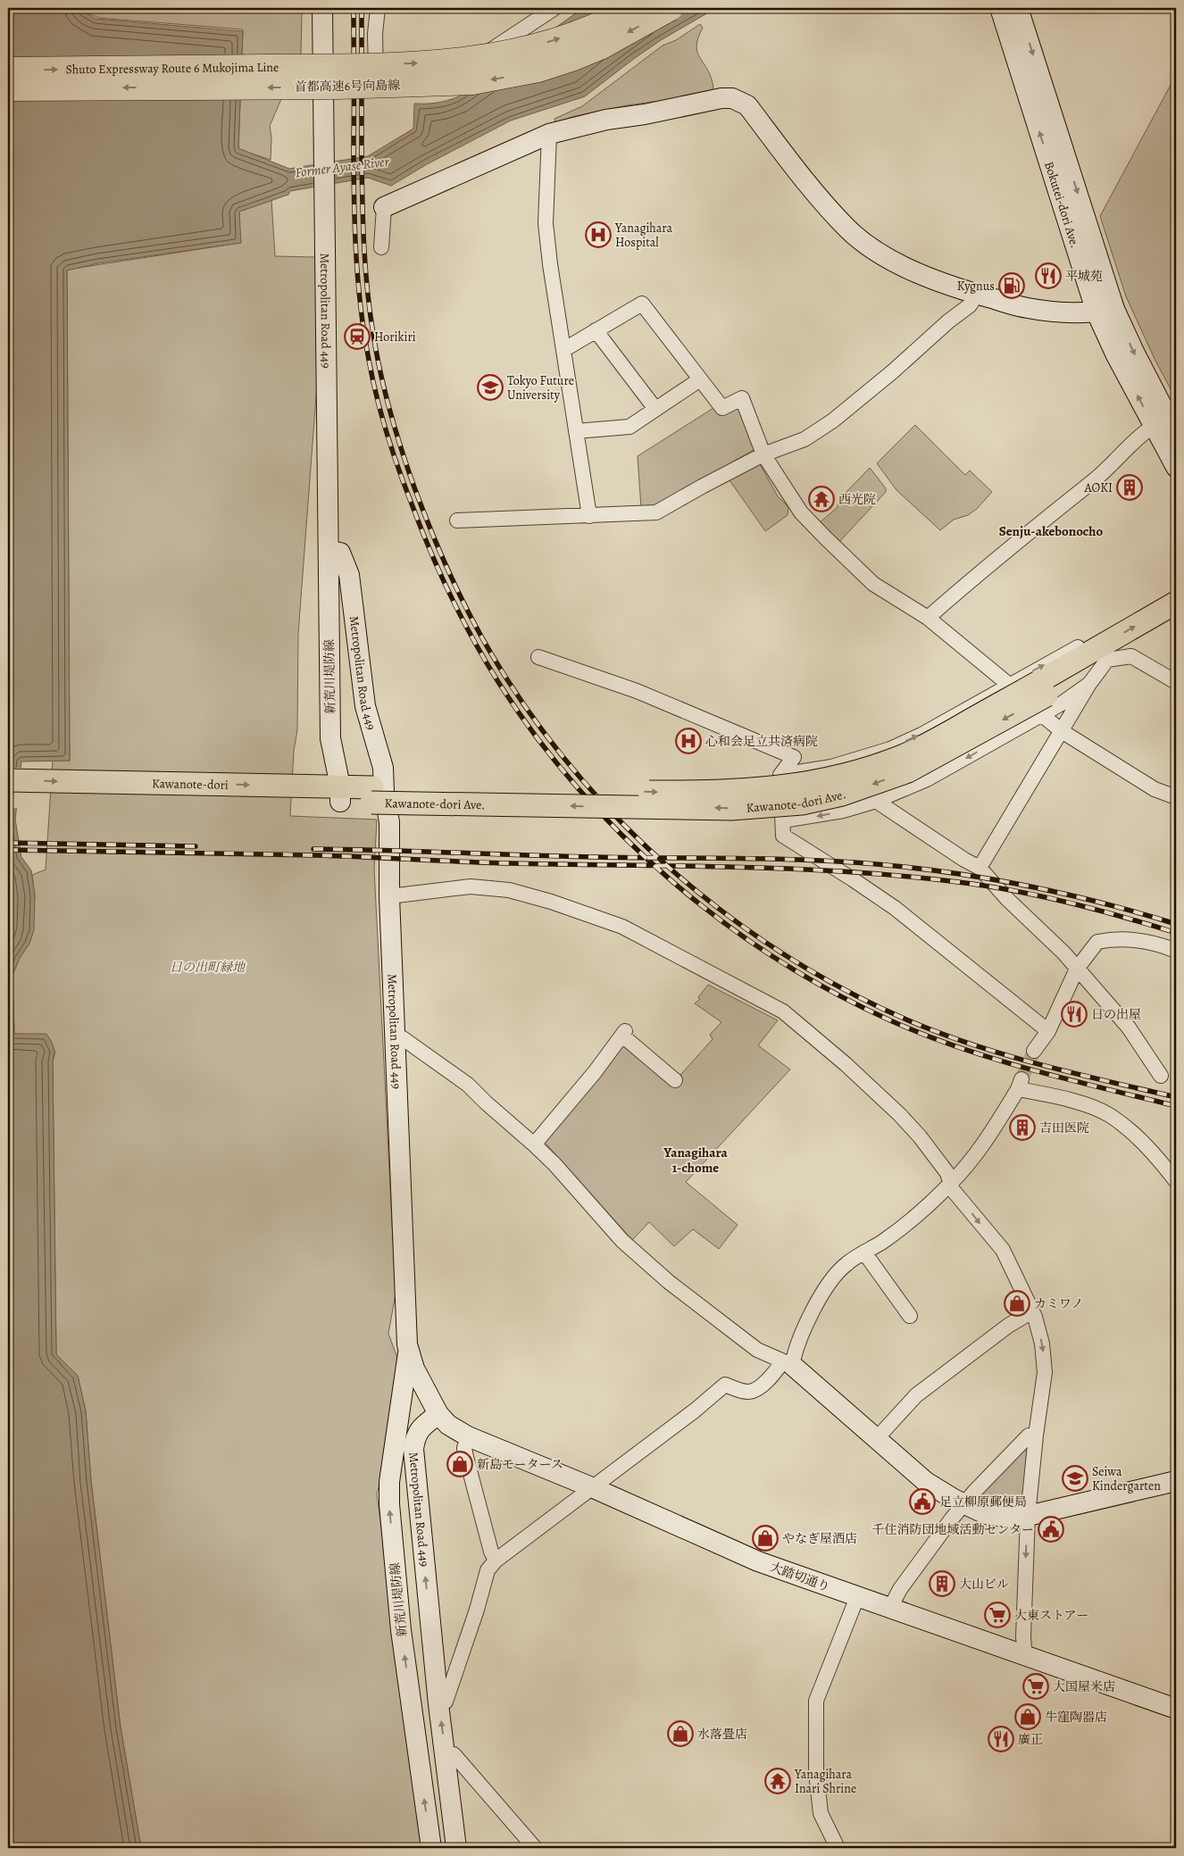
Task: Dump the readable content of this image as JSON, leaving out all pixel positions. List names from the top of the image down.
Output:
{
  "streets": {
    "highway": ["首都高速6号向島線"],
    "main road": [
      "Bokutei-dori Ave.",
      "Metropolitan Road 449",
      "新荒川堤防線",
      "Kawanote-dori",
      "Kawanote-dori Ave.",
      "大踏切通り"
    ]
  },
  "crossings": [
    ["Metropolitan Road 449", "新荒川堤防線"],
    ["Metropolitan Road 449", "大踏切通り"],
    ["新荒川堤防線", "Kawanote-dori"],
    ["Kawanote-dori", "Kawanote-dori Ave."]
  ],
  "one_way": ["新荒川堤防線"],
  "districts": ["Senju-akebonocho", "Yanagihara 1-chome"],
  "water": ["Former Ayase River"],
  "parks": ["日の出町緑地"],
  "places": {
    "hospital": ["Yanagihara Hospital", "心和会足立共済病院"],
    "restaurant": ["平城苑", "日の出屋", "廣正"],
    "fuel station": ["Kygnus"],
    "station": ["Horikiri"],
    "school or university": ["Tokyo Future University", "Seiwa Kindergarten"],
    "building": ["AOKI", "吉田医院", "大山ビル"],
    "temple": ["西光院", "Yanagihara Inari Shrine"],
    "shop": [
      "カミワノ",
      "新島モータース",
      "やなぎ屋酒店",
      "牛窪陶器店",
      "水落畳店"
    ],
    "public building": ["足立柳原郵便局", "千住消防団地域活動センター"],
    "supermarket": ["大東ストアー", "大国屋米店"]
  }
}
